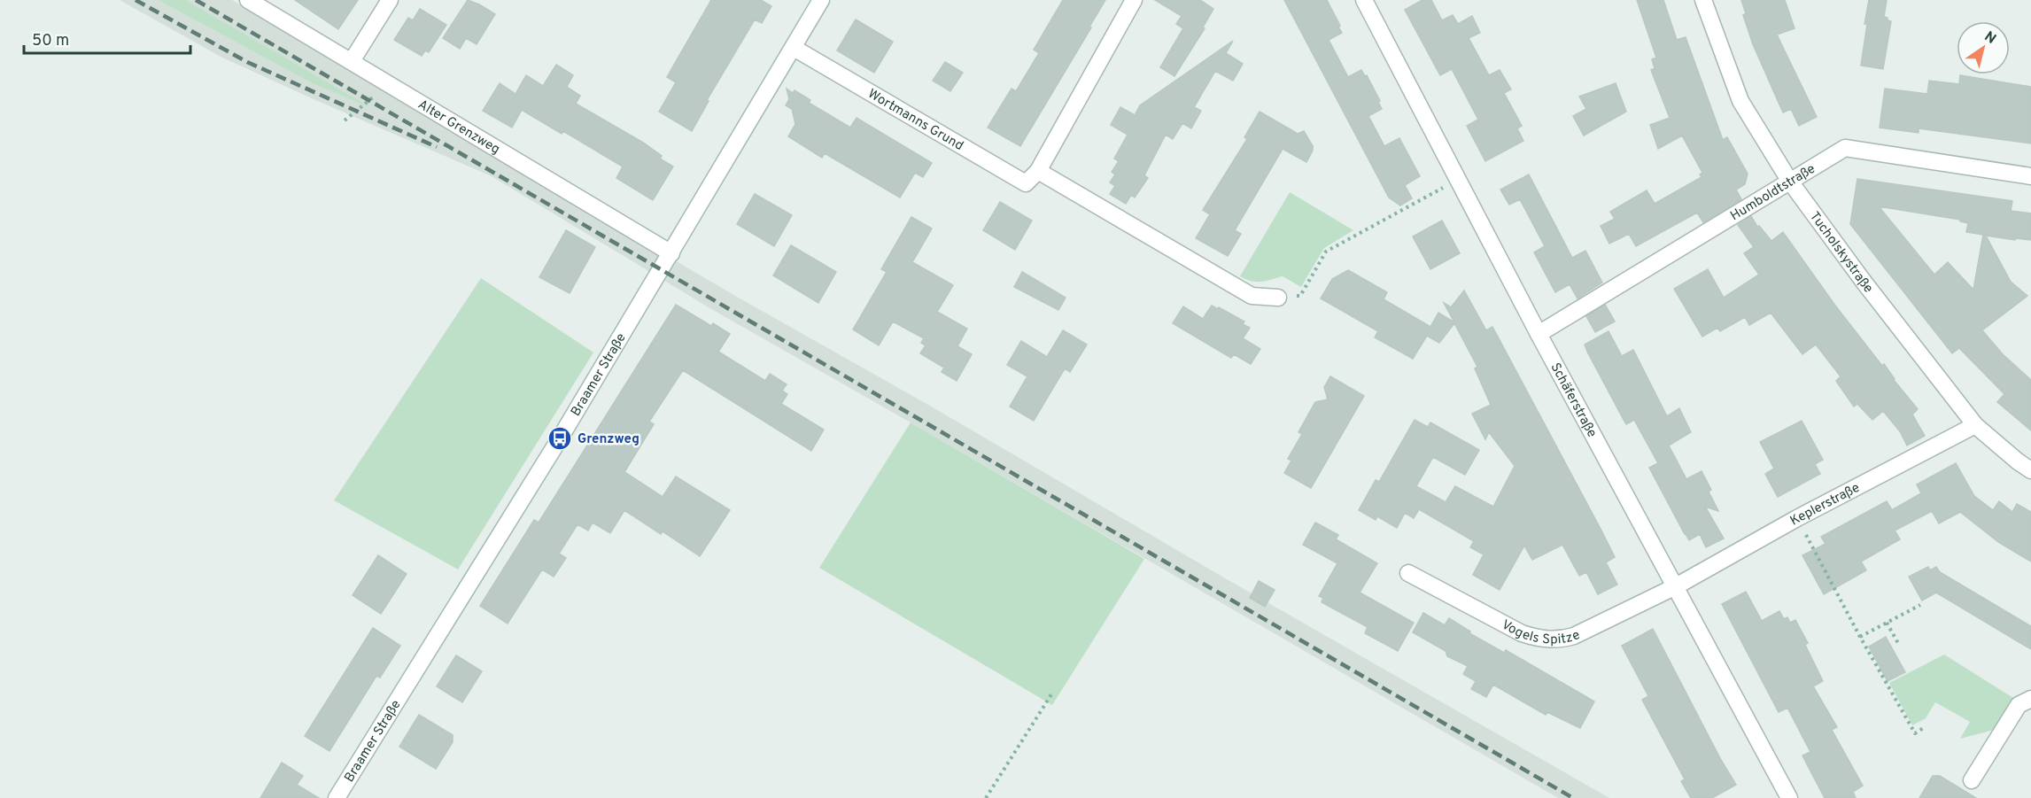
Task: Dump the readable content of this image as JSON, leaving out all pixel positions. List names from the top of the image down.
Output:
{
  "streets": {
    "street": [
      "Wortmanns Grund",
      "Alter Grenzweg",
      "Humboldtstraße",
      "Tucholskystraße",
      "Braamer Straße",
      "Schäferstraße",
      "Keplerstraße",
      "Vogels Spitze"
    ]
  },
  "crossings": [
    ["Wortmanns Grund", "Braamer Straße"],
    ["Alter Grenzweg", "Braamer Straße"],
    ["Humboldtstraße", "Tucholskystraße"],
    ["Humboldtstraße", "Schäferstraße"],
    ["Tucholskystraße", "Keplerstraße"],
    ["Schäferstraße", "Keplerstraße"],
    ["Schäferstraße", "Vogels Spitze"],
    ["Keplerstraße", "Vogels Spitze"]
  ],
  "places": {
    "bus stop": ["Grenzweg"]
  },
  "scale_bar": "50 m",
  "north": "top right"
}
